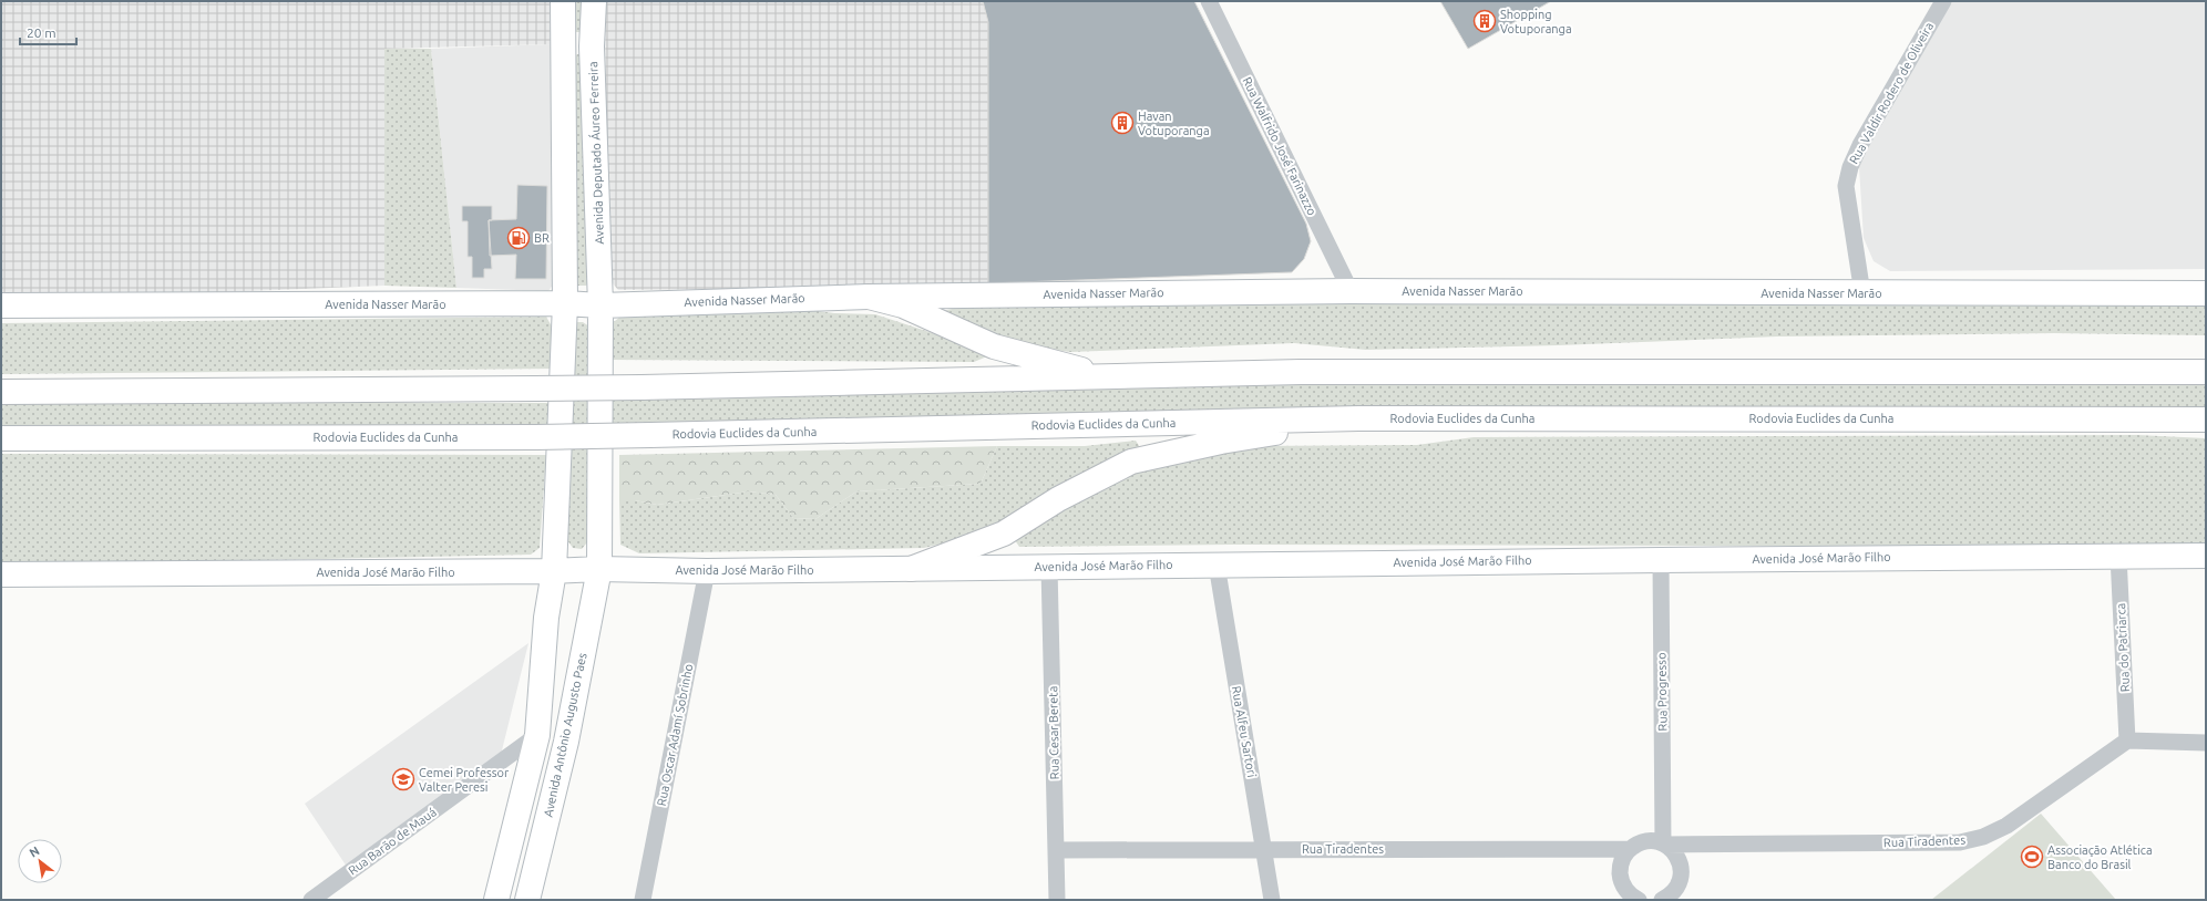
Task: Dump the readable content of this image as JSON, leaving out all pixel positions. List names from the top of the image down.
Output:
{
  "streets": {
    "main road": [
      "Avenida Deputado Áureo Ferreira",
      "Avenida Nasser Marão",
      "Rodovia Euclides da Cunha",
      "Avenida José Marão Filho",
      "Avenida Antônio Augusto Paes"
    ],
    "street": [
      "Rua Valdir Rodero de Oliveira",
      "Rua Walfrido José Farinazzo",
      "Rua do Patriarca",
      "Rua Progresso",
      "Rua Alfeu Sartori",
      "Rua Cesar Bereta",
      "Rua Oscar Adamí Sobrinho",
      "Rua Barão de Mauá",
      "Rua Tiradentes"
    ]
  },
  "crossings": [
    ["Rua Valdir Rodero de Oliveira", "Avenida Nasser Marão"],
    ["Rua Walfrido José Farinazzo", "Avenida Nasser Marão"],
    ["Avenida Deputado Áureo Ferreira", "Avenida Nasser Marão"],
    ["Avenida Deputado Áureo Ferreira", "Avenida José Marão Filho"],
    ["Avenida Deputado Áureo Ferreira", "Avenida Antônio Augusto Paes"],
    ["Avenida José Marão Filho", "Rua do Patriarca"],
    ["Avenida José Marão Filho", "Rua Progresso"],
    ["Avenida José Marão Filho", "Rua Alfeu Sartori"],
    ["Avenida José Marão Filho", "Rua Cesar Bereta"],
    ["Avenida José Marão Filho", "Avenida Antônio Augusto Paes"],
    ["Avenida José Marão Filho", "Rua Oscar Adamí Sobrinho"],
    ["Rua do Patriarca", "Rua Tiradentes"],
    ["Rua Progresso", "Rua Tiradentes"],
    ["Rua Alfeu Sartori", "Rua Tiradentes"],
    ["Rua Cesar Bereta", "Rua Tiradentes"]
  ],
  "places": {
    "building": ["Shopping Votuporanga", "Havan Votuporanga"],
    "fuel station": ["BR"],
    "school or university": ["Cemei Professor Valter Peresi"],
    "sports": ["Associação Atlética Banco do Brasil"]
  },
  "scale_bar": "20 m",
  "north": "top left"
}
